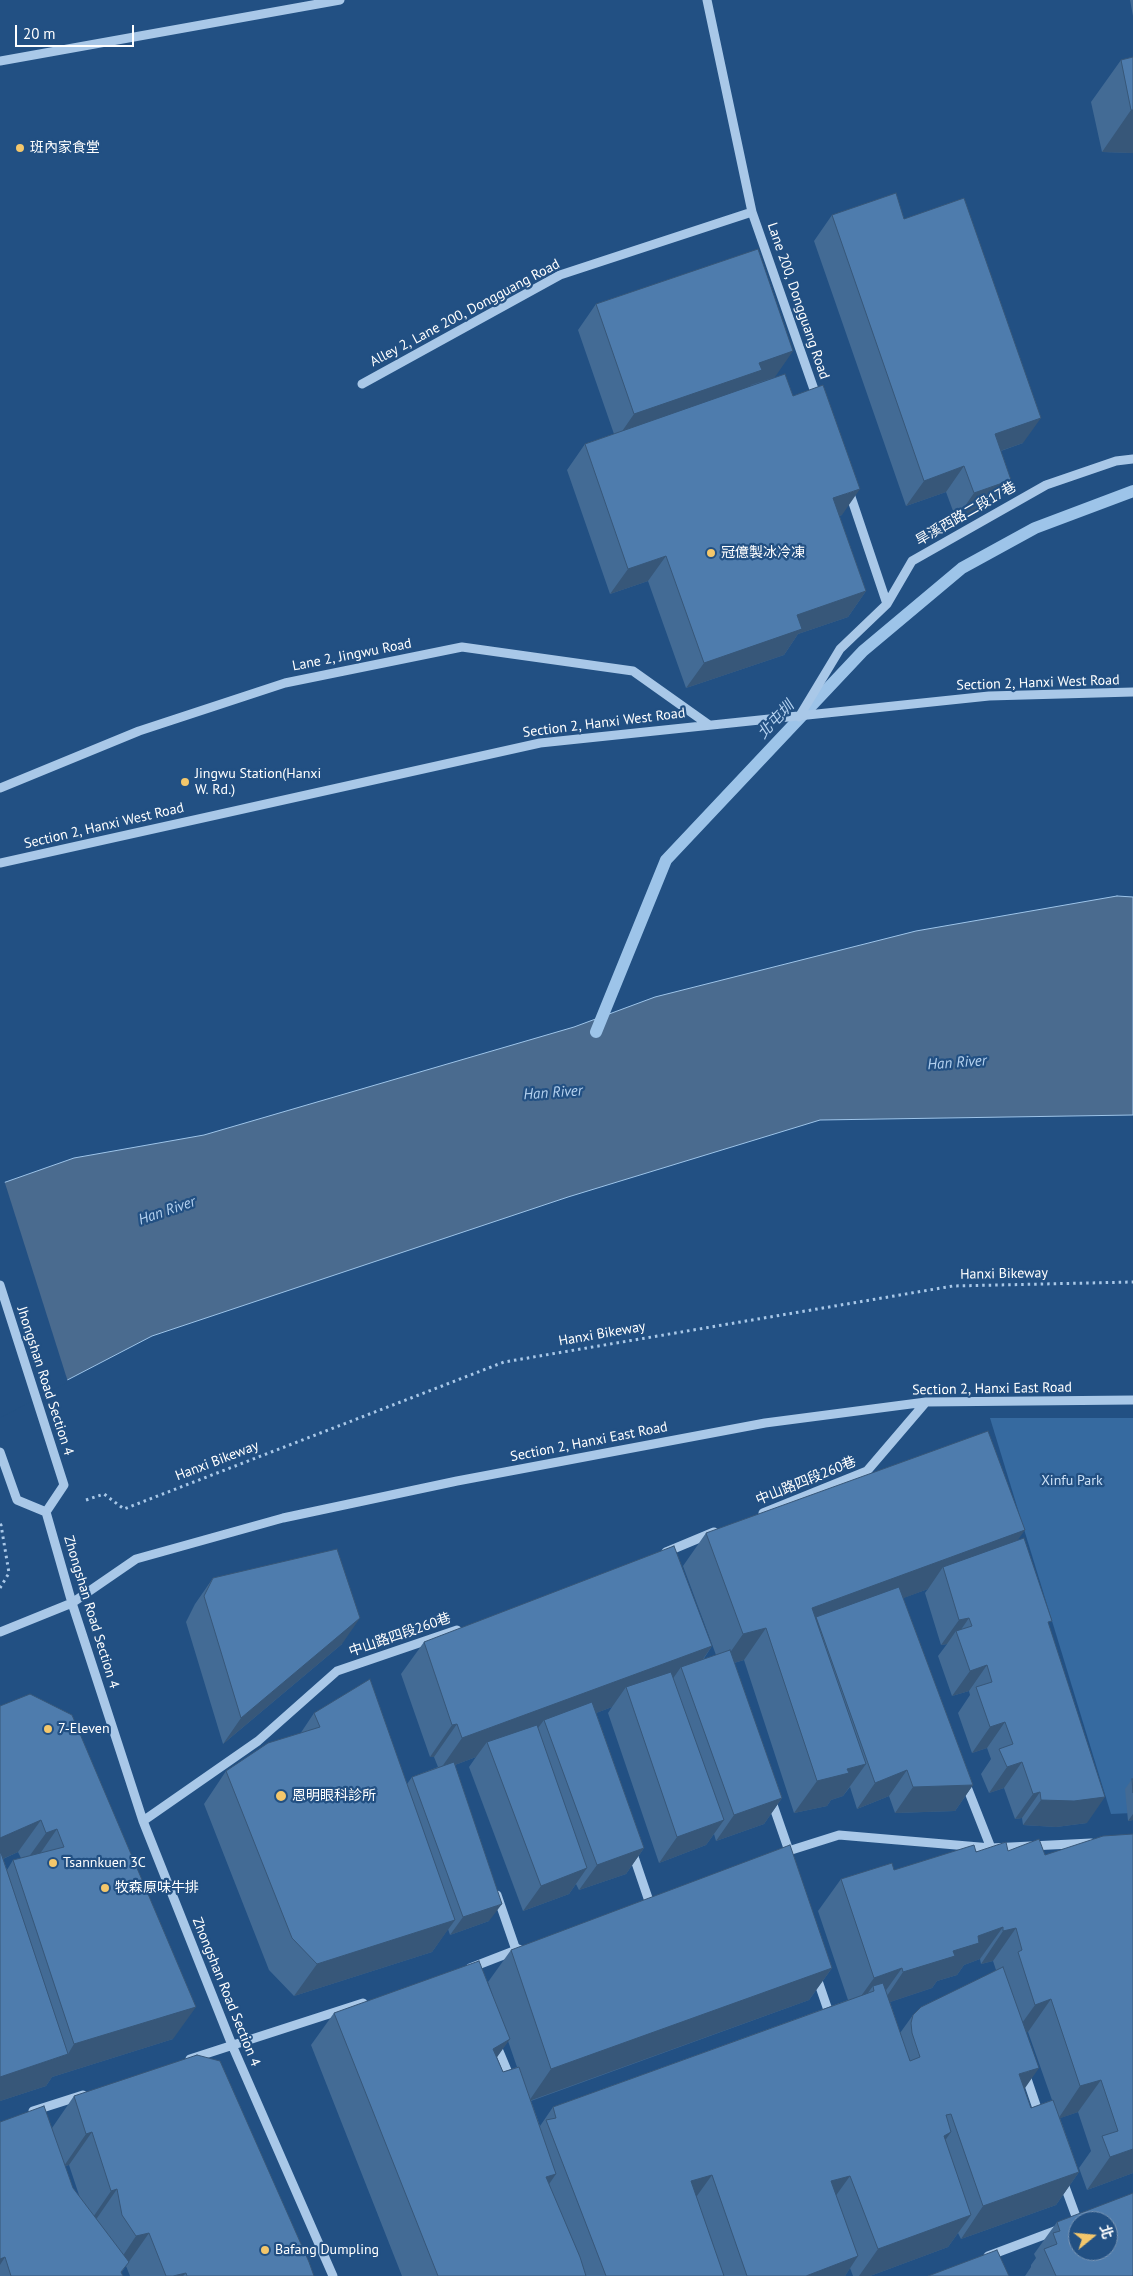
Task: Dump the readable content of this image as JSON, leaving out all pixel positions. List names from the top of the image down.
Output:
{
  "streets": {
    "street": [
      "Lane 200, Dongguang Road",
      "Alley 2, Lane 200, Dongguang Road",
      "旱溪西路二段17巷",
      "Lane 2, Jingwu Road",
      "Section 2, Hanxi West Road",
      "Jhongshan Road Section 4",
      "Section 2, Hanxi East Road",
      "中山路四段260巷",
      "Zhongshan Road Section 4"
    ],
    "path": ["Hanxi Bikeway"]
  },
  "crossings": [
    ["Lane 200, Dongguang Road", "Alley 2, Lane 200, Dongguang Road"],
    ["旱溪西路二段17巷", "Section 2, Hanxi West Road"],
    ["Lane 2, Jingwu Road", "Section 2, Hanxi West Road"],
    ["Jhongshan Road Section 4", "Zhongshan Road Section 4"],
    ["Section 2, Hanxi East Road", "中山路四段260巷"],
    ["Section 2, Hanxi East Road", "Zhongshan Road Section 4"],
    ["中山路四段260巷", "Zhongshan Road Section 4"]
  ],
  "water": ["北屯圳", "Han River"],
  "parks": ["Xinfu Park"],
  "places": [
    "班內家食堂",
    "冠億製冰冷凍",
    "Jingwu Station(Hanxi W. Rd.)",
    "7-Eleven",
    "恩明眼科診所",
    "Tsannkuen 3C",
    "牧森原味牛排",
    "Bafang Dumpling"
  ],
  "scale_bar": "20 m",
  "north": "right"
}
